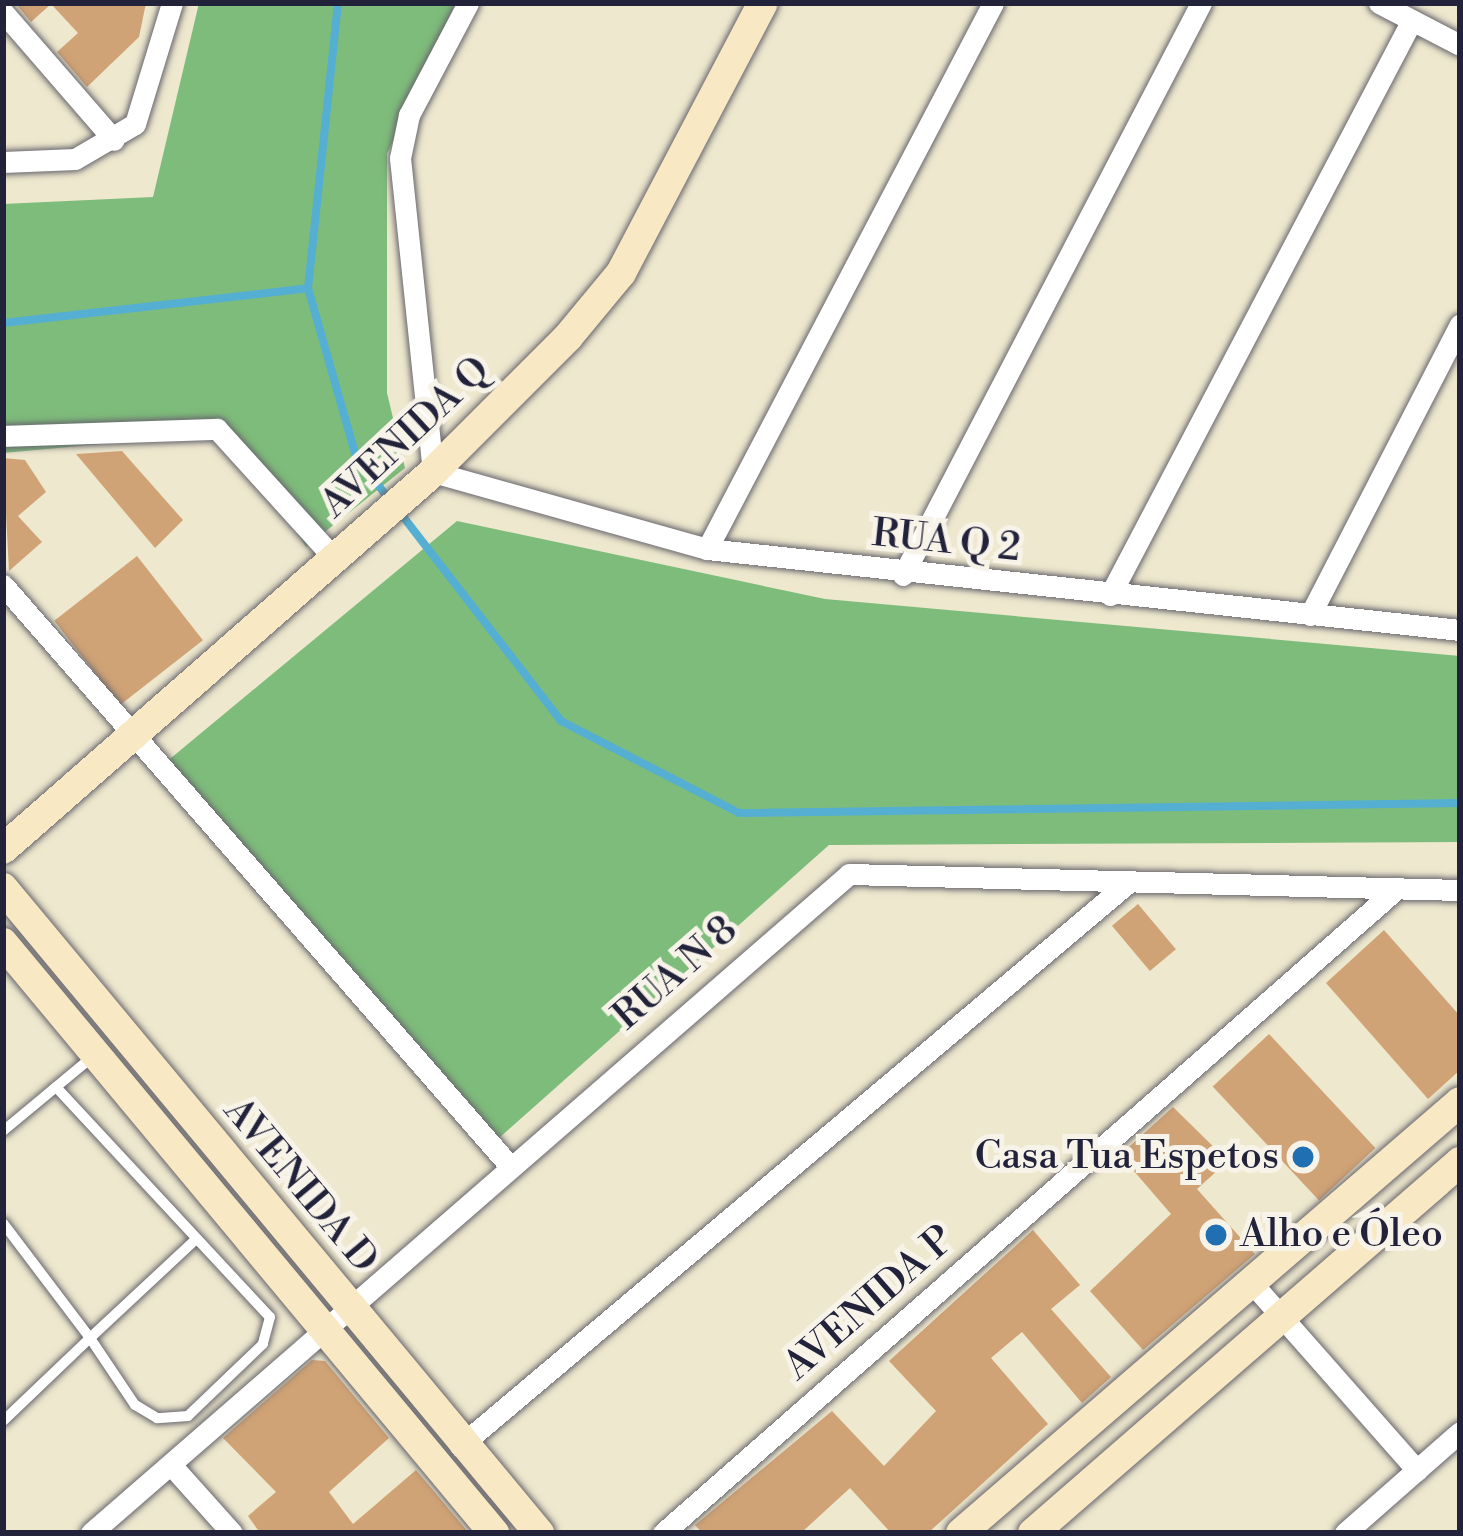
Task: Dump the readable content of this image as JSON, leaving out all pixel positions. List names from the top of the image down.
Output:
{
  "streets": {
    "street": [
      "AVENIDA Q",
      "RUA Q 2",
      "RUA N 8",
      "AVENIDA D",
      "AVENIDA P"
    ]
  },
  "crossings": [
    ["AVENIDA Q", "RUA Q 2"],
    ["RUA N 8", "AVENIDA D"],
    ["RUA N 8", "AVENIDA P"]
  ],
  "places": ["Casa Tua Espetos", "Alho e Óleo"]
}
